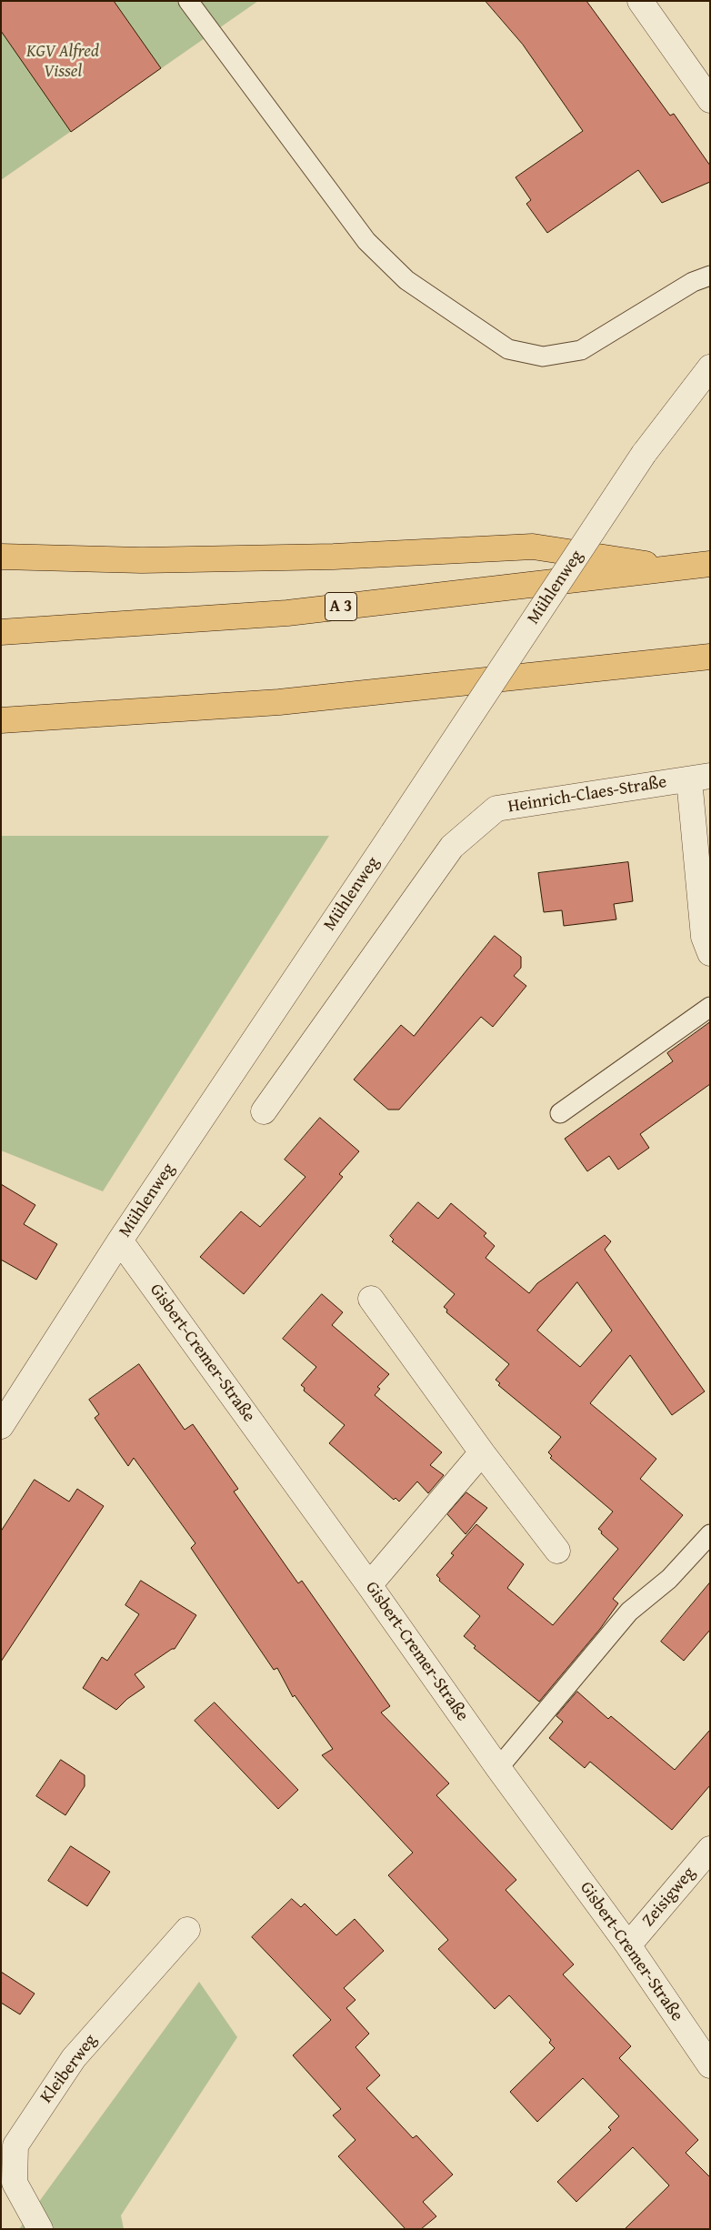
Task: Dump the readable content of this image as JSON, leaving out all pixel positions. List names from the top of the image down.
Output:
{
  "streets": {
    "highway": ["A 3"],
    "street": [
      "Mühlenweg",
      "Heinrich-Claes-Straße",
      "Gisbert-Cremer-Straße",
      "Zeisigweg",
      "Kleiberweg"
    ]
  },
  "crossings": [
    ["Mühlenweg", "Gisbert-Cremer-Straße"],
    ["Gisbert-Cremer-Straße", "Zeisigweg"]
  ],
  "parks": ["KGV Alfred Vissel"]
}
